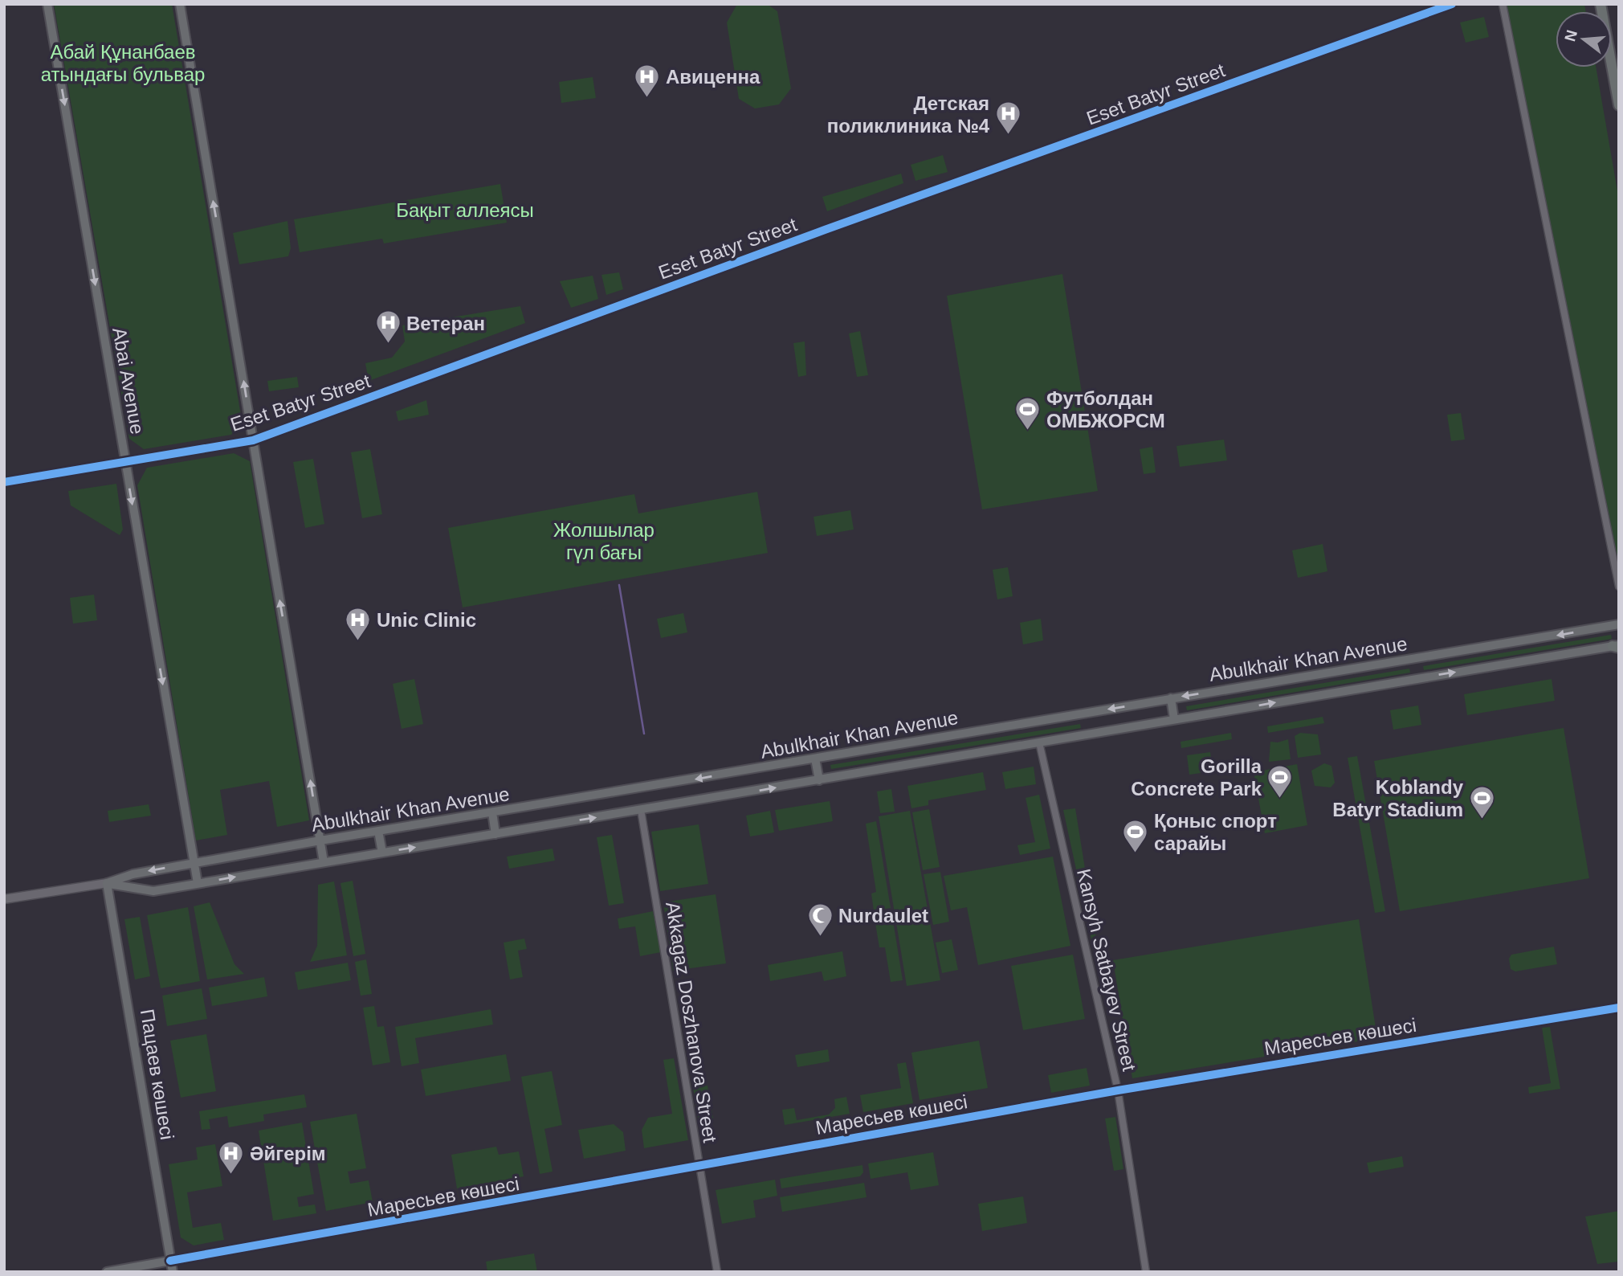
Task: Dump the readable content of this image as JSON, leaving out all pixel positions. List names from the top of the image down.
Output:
{
  "streets": {
    "main road": [
      "Abai Avenue",
      "Abulkhair Khan Avenue",
      "Маресьев көшесі",
      "Пацаев көшесі"
    ],
    "street": ["Eset Batyr Street", "Kansyh Satbayev Street", "Akkagaz Doszhanova Street"]
  },
  "crossings": [
    ["Eset Batyr Street", "Abai Avenue"],
    ["Abai Avenue", "Abulkhair Khan Avenue"],
    ["Abulkhair Khan Avenue", "Kansyh Satbayev Street"],
    ["Abulkhair Khan Avenue", "Akkagaz Doszhanova Street"],
    ["Abulkhair Khan Avenue", "Пацаев көшесі"],
    ["Kansyh Satbayev Street", "Маресьев көшесі"],
    ["Akkagaz Doszhanova Street", "Маресьев көшесі"],
    ["Маресьев көшесі", "Пацаев көшесі"]
  ],
  "one_way": ["Abai Avenue"],
  "parks": ["Абай Құнанбаев атындағы бульвар", "Бақыт аллеясы", "Жолшылар гүл бағы"],
  "places": {
    "hospital": [
      "Авиценна",
      "Детская поликлиника №4",
      "Ветеран",
      "Unic Clinic",
      "Әйгерім"
    ],
    "sports": [
      "Футболдан ОМБЖОРСМ",
      "Gorilla Concrete Park",
      "Koblandy Batyr Stadium",
      "Қоныс спорт сарайы"
    ],
    "mosque": ["Nurdaulet"]
  },
  "north": "left"
}
